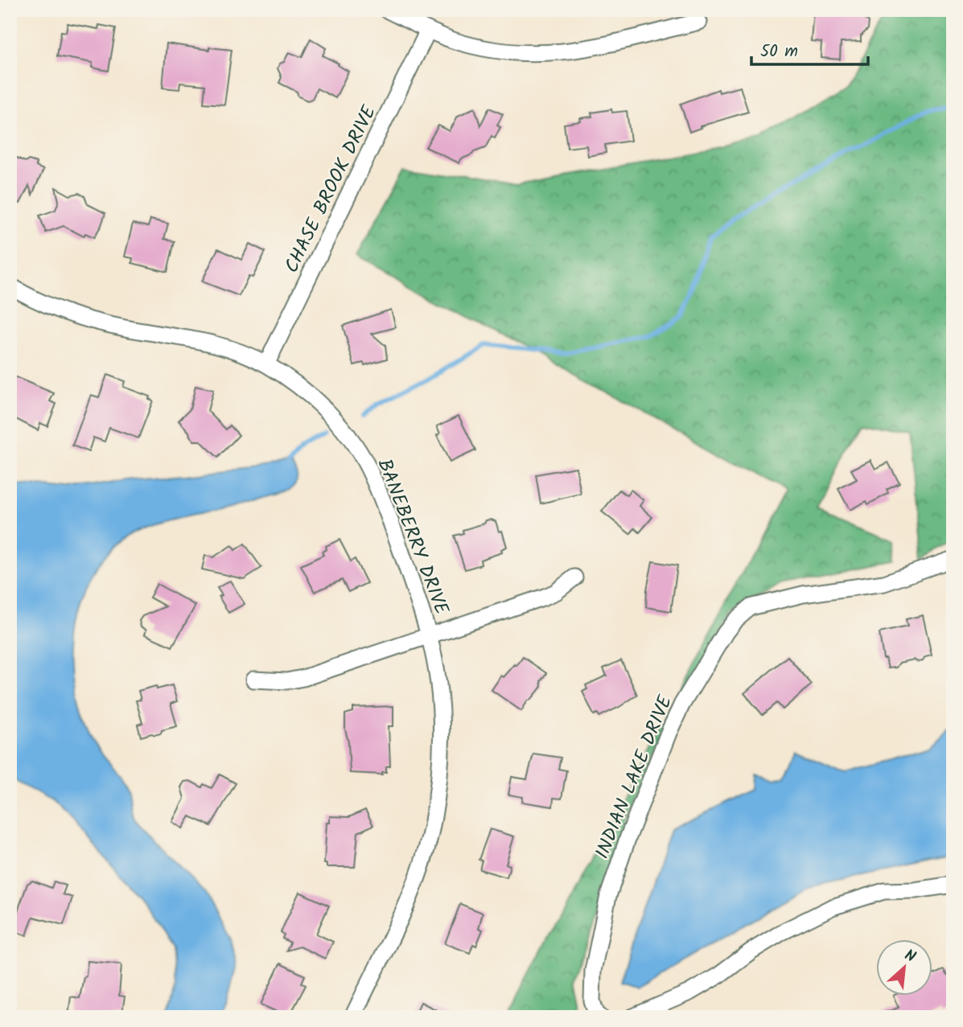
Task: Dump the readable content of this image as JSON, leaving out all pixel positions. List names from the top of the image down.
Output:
{
  "streets": {
    "street": ["CHASE BROOK DRIVE", "BANEBERRY DRIVE", "INDIAN LAKE DRIVE"]
  },
  "crossings": [
    ["CHASE BROOK DRIVE", "BANEBERRY DRIVE"]
  ],
  "scale_bar": "50 m",
  "north": "top right"
}
